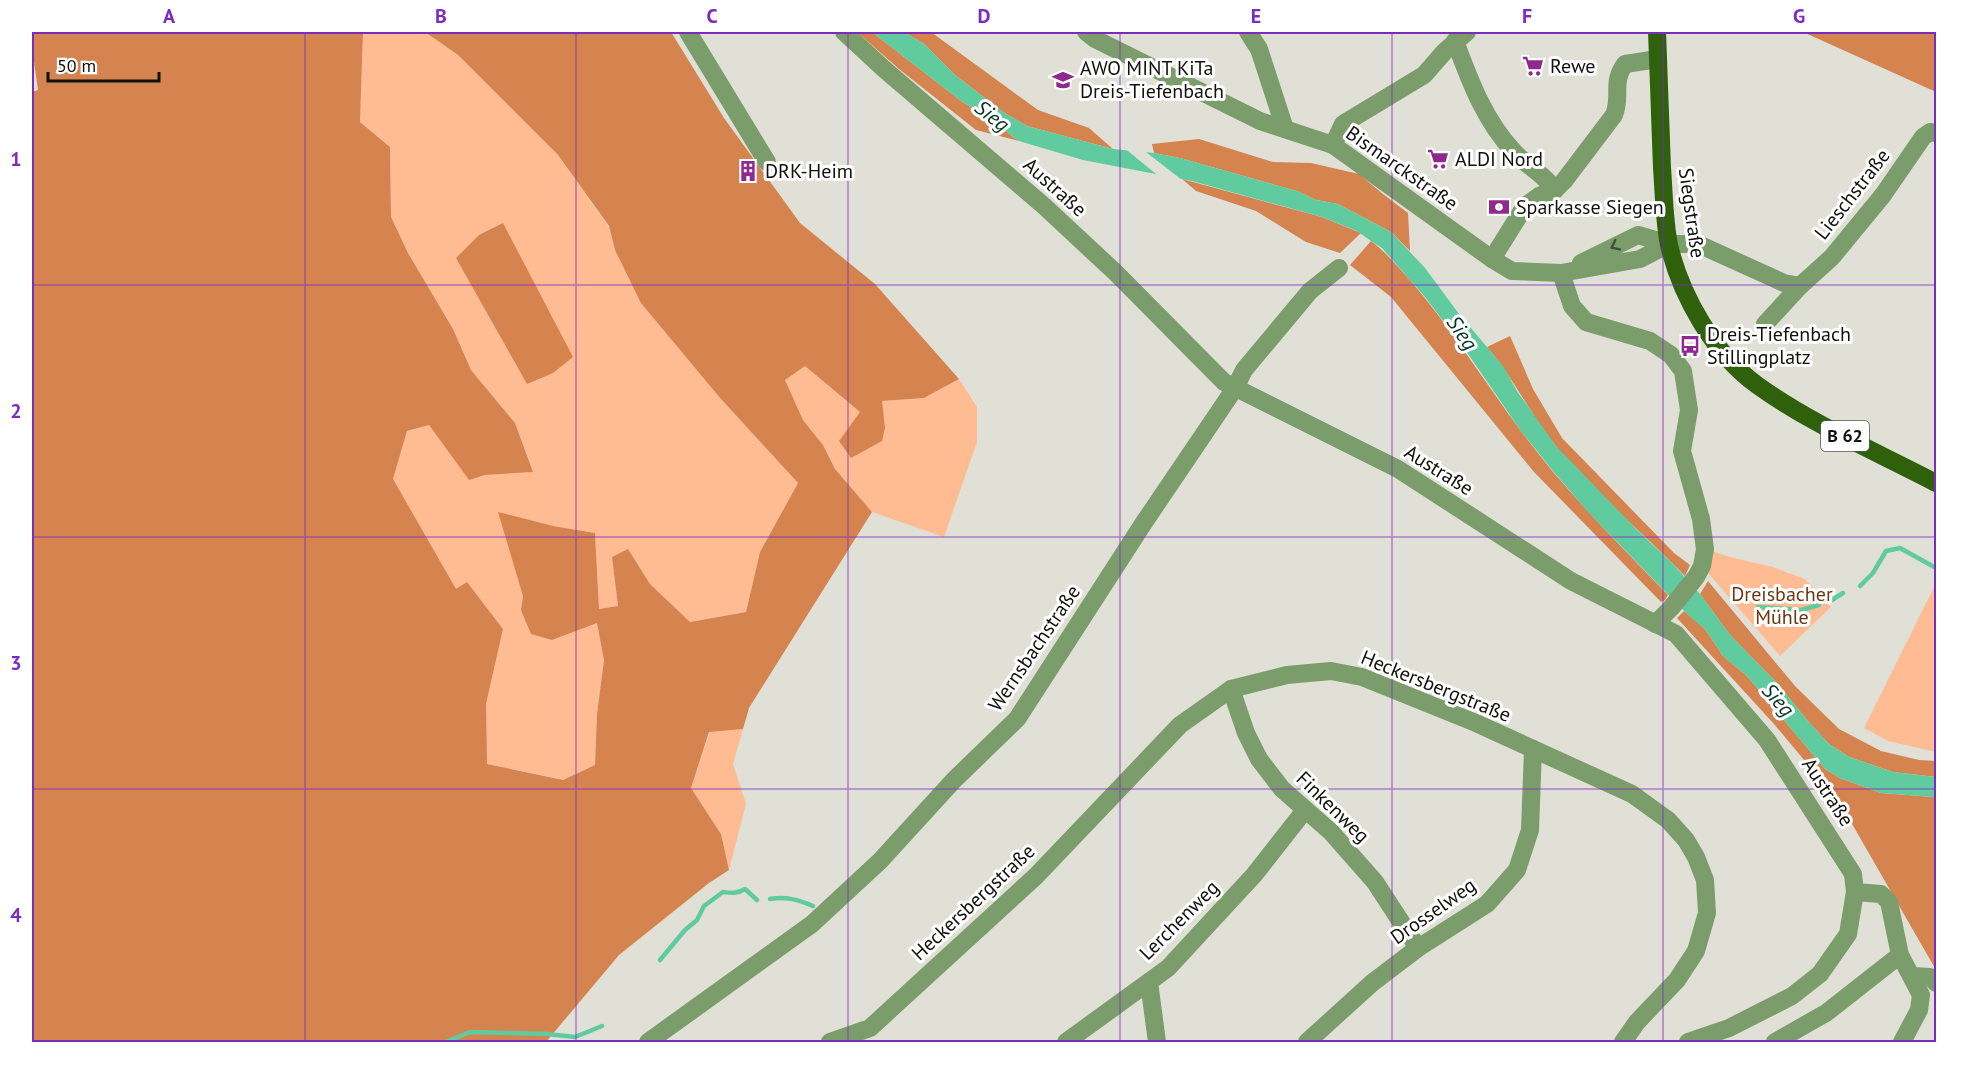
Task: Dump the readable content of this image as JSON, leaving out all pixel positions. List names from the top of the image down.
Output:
{
  "streets": {
    "main road": ["Siegstraße", "B 62"],
    "street": [
      "Bismarckstraße",
      "Austraße",
      "Lieschstraße",
      "Wernsbachstraße",
      "Heckersbergstraße",
      "Finkenweg",
      "Drosselweg",
      "Lerchenweg"
    ]
  },
  "crossings": [
    ["Bismarckstraße", "Siegstraße"],
    ["Austraße", "Wernsbachstraße"],
    ["Heckersbergstraße", "Finkenweg"],
    ["Heckersbergstraße", "Drosselweg"],
    ["Finkenweg", "Drosselweg"],
    ["Finkenweg", "Lerchenweg"]
  ],
  "water": ["Sieg"],
  "parks": ["Dreisbacher Mühle"],
  "places": {
    "supermarket": ["Rewe", "ALDI Nord"],
    "school or university": ["AWO MINT KiTa Dreis-Tiefenbach"],
    "building": ["DRK-Heim"],
    "bank": ["Sparkasse Siegen"],
    "bus stop": ["Dreis-Tiefenbach Stillingplatz"]
  },
  "scale_bar": "50 m",
  "grid": {
    "columns": [
      "A",
      "B",
      "C",
      "D",
      "E",
      "F",
      "G"
    ],
    "rows": [
      "1",
      "2",
      "3",
      "4"
    ]
  }
}
